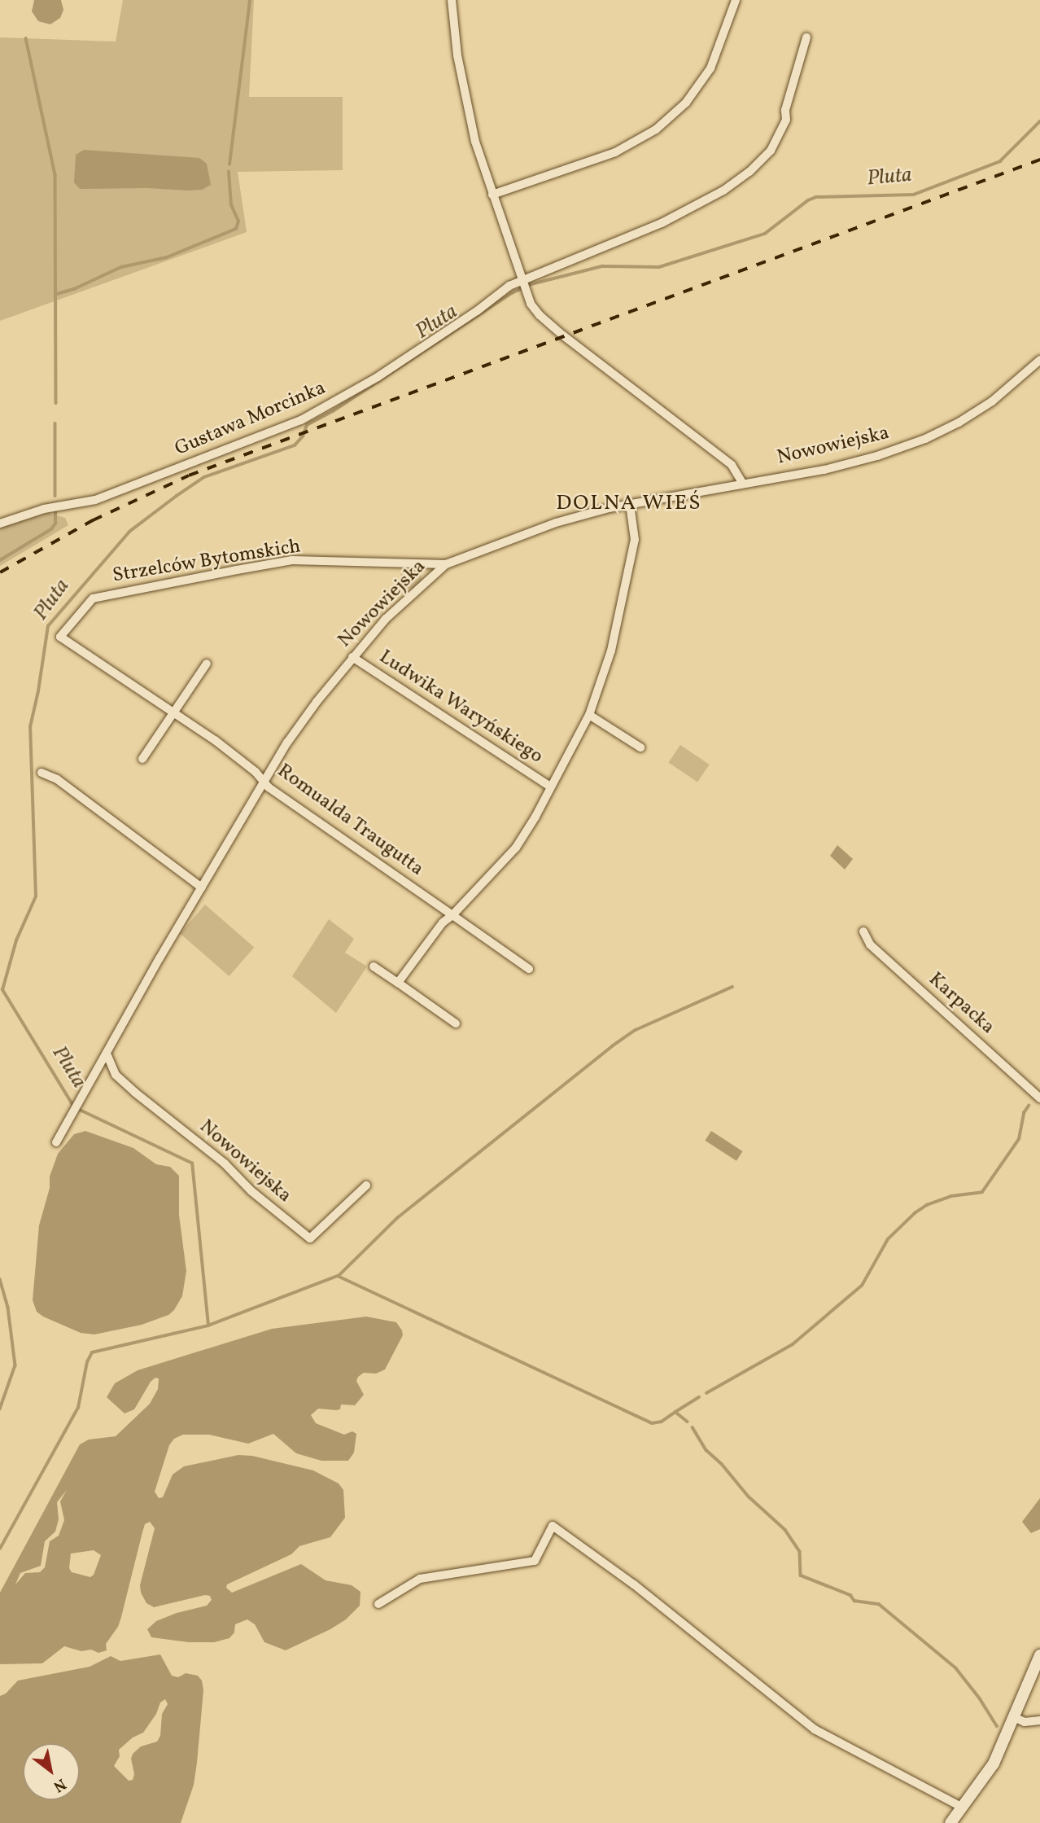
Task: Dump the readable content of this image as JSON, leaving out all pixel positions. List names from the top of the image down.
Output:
{
  "streets": {
    "street": [
      "Gustawa Morcinka",
      "Nowowiejska",
      "Strzelców Bytomskich",
      "Ludwika Waryńskiego",
      "Romualda Traugutta",
      "Karpacka"
    ]
  },
  "crossings": [
    ["Nowowiejska", "Strzelców Bytomskich"],
    ["Nowowiejska", "Ludwika Waryńskiego"],
    ["Nowowiejska", "Romualda Traugutta"],
    ["Strzelców Bytomskich", "Romualda Traugutta"]
  ],
  "districts": ["DOLNA WIEŚ"],
  "water": ["Pluta"],
  "north": "bottom right"
}
